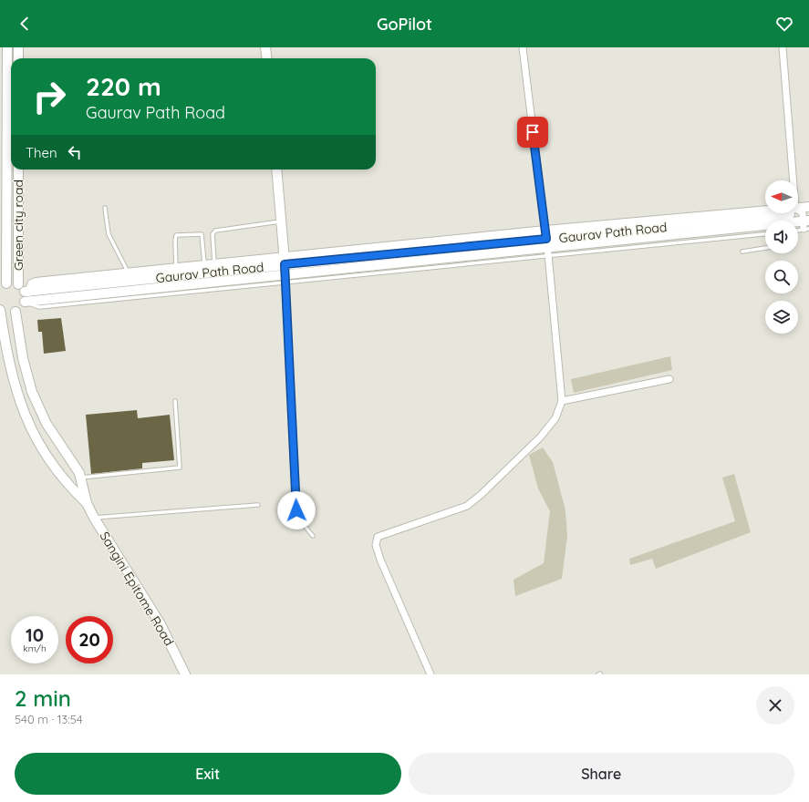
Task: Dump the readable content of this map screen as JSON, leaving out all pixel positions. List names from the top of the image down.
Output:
{
  "streets": {
    "main road": ["Green city road", "Gaurav Path Road", "Sangini Epitome Road"]
  },
  "crossings": [
    ["Green city road", "Gaurav Path Road"]
  ],
  "north": "left",
  "page": {
    "header": "GoPilot",
    "turn": ["220 m", "Gaurav Path Road"],
    "then": "Then",
    "speed": "10 km/h",
    "limit": "20",
    "heading": ["2 min", "540 m · 13:54"],
    "buttons": ["Exit", "Share"]
  }
}
